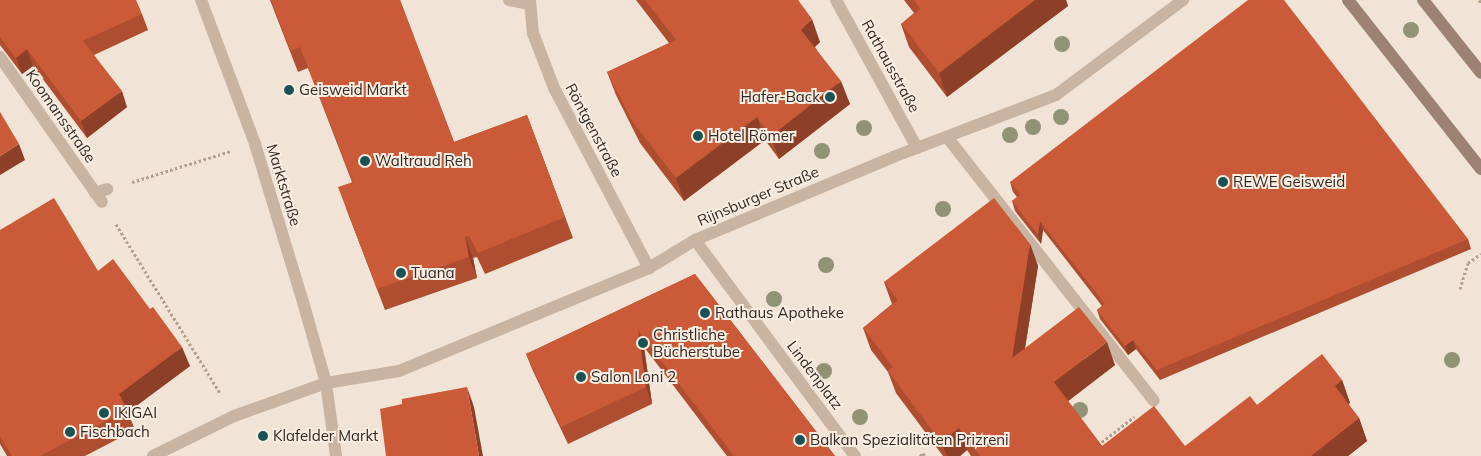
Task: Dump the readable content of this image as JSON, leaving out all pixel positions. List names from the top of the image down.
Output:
{
  "streets": {
    "street": [
      "Rathausstraße",
      "Koomansstraße",
      "Röntgenstraße",
      "Marktstraße",
      "Rijnsburger Straße",
      "Lindenplatz"
    ]
  },
  "crossings": [
    ["Rathausstraße", "Rijnsburger Straße"],
    ["Röntgenstraße", "Rijnsburger Straße"],
    ["Marktstraße", "Rijnsburger Straße"],
    ["Rijnsburger Straße", "Lindenplatz"]
  ],
  "places": [
    "Geisweid Markt",
    "Hafer-Back",
    "Hotel Römer",
    "Waltraud Reh",
    "REWE Geisweid",
    "Tuana",
    "Rathaus Apotheke",
    "Christliche Bücherstube",
    "Salon Loni 2",
    "IKIGAI",
    "Fischbach",
    "Klafelder Markt",
    "Balkan Spezialitäten Prizreni"
  ]
}
